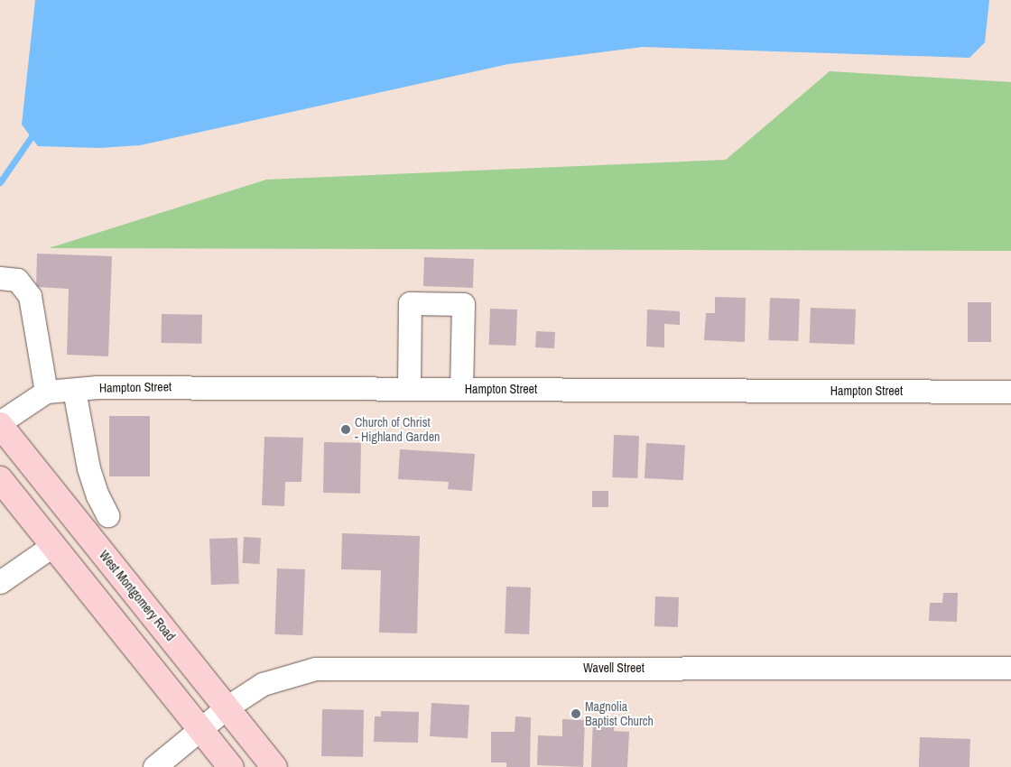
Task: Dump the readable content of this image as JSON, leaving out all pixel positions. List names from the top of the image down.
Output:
{
  "streets": {
    "main road": ["West Montgomery Road"],
    "street": ["Hampton Street", "Wavell Street"]
  },
  "crossings": [
    ["West Montgomery Road", "Wavell Street"]
  ],
  "places": ["Church of Christ - Highland Garden", "Magnolia Baptist Church"]
}
